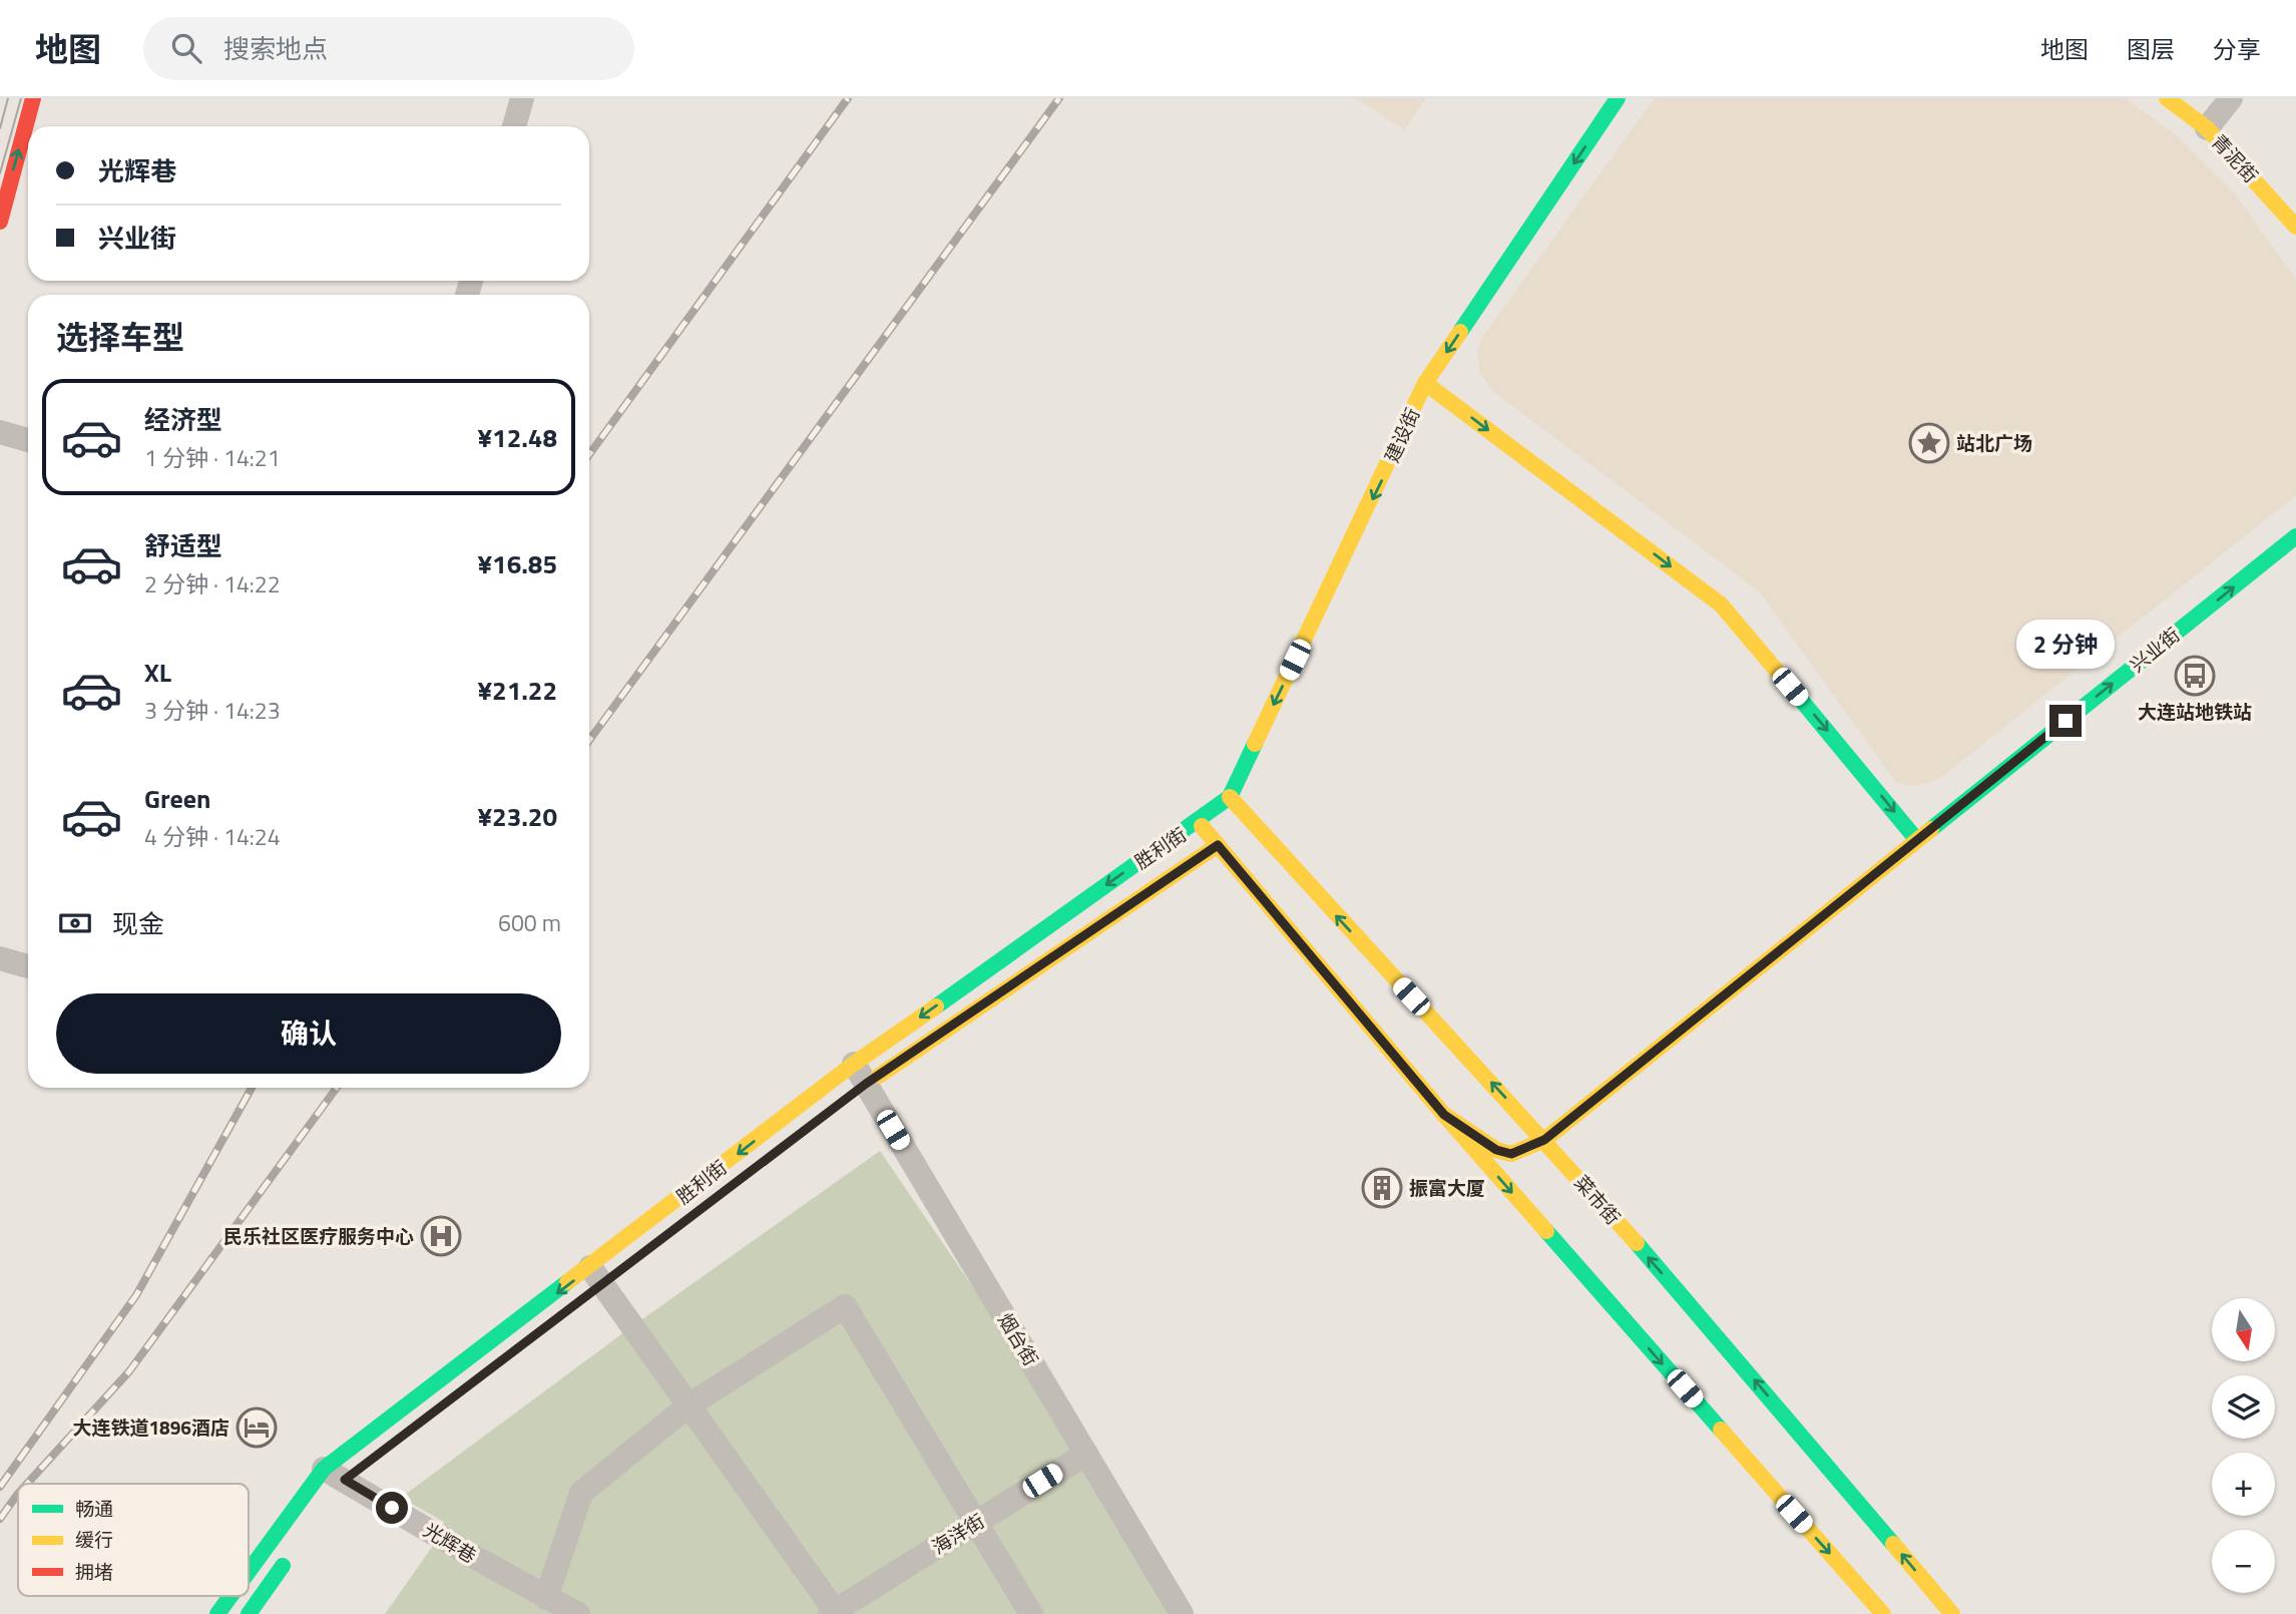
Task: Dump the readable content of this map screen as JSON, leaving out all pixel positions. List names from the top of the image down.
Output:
{
  "streets": {
    "main road": [
      "青泥街",
      "建设街",
      "兴业街",
      "胜利街",
      "菜市街"
    ],
    "street": ["烟台街", "海洋街", "光辉巷"]
  },
  "crossings": [
    ["建设街", "胜利街"],
    ["建设街", "菜市街"],
    ["兴业街", "菜市街"],
    ["胜利街", "菜市街"],
    ["胜利街", "烟台街"],
    ["胜利街", "光辉巷"],
    ["烟台街", "海洋街"]
  ],
  "one_way": ["建设街", "兴业街"],
  "places": {
    "place": ["站北广场"],
    "bus stop": ["大连站地铁站"],
    "building": ["振富大厦"],
    "hospital": ["民乐社区医疗服务中心"],
    "hotel": ["大连铁道1896酒店"]
  },
  "legend": ["畅通", "缓行", "拥堵"],
  "north": "bottom",
  "page": {
    "header": "地图",
    "search": "搜索地点",
    "nav": ["地图", "图层", "分享"],
    "banner": ["光辉巷", "兴业街"],
    "heading": "选择车型",
    "list": [
      {
        "name": "经济型",
        "note": "1 分钟 · 14:21",
        "value": "¥12.48"
      },
      {
        "name": "舒适型",
        "note": "2 分钟 · 14:22",
        "value": "¥16.85"
      },
      {
        "name": "XL",
        "note": "3 分钟 · 14:23",
        "value": "¥21.22"
      },
      {
        "name": "Green",
        "note": "4 分钟 · 14:24",
        "value": "¥23.20"
      }
    ],
    "bubble": "2 分钟",
    "pay": ["现金", "600 m"],
    "buttons": "确认",
    "map_buttons": ["+", "−"]
  }
}
